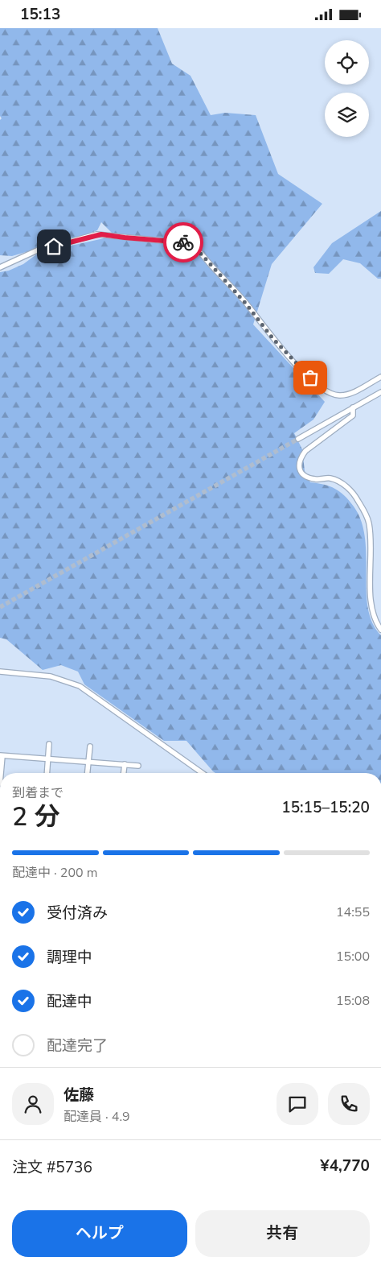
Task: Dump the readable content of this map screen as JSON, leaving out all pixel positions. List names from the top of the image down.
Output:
{
  "page": {
    "status": "15:13",
    "heading": ["2 分", "到着まで", "15:15–15:20"],
    "panel": [
      "佐藤",
      "配達員 · 4.9",
      "注文 #5736",
      "¥4,770"
    ],
    "bar": "配達中 · 200 m",
    "list": [
      ["受付済み", "14:55"],
      ["調理中", "15:00"],
      ["配達中", "15:08"],
      "配達完了"
    ],
    "buttons": ["ヘルプ", "共有"]
  }
}
